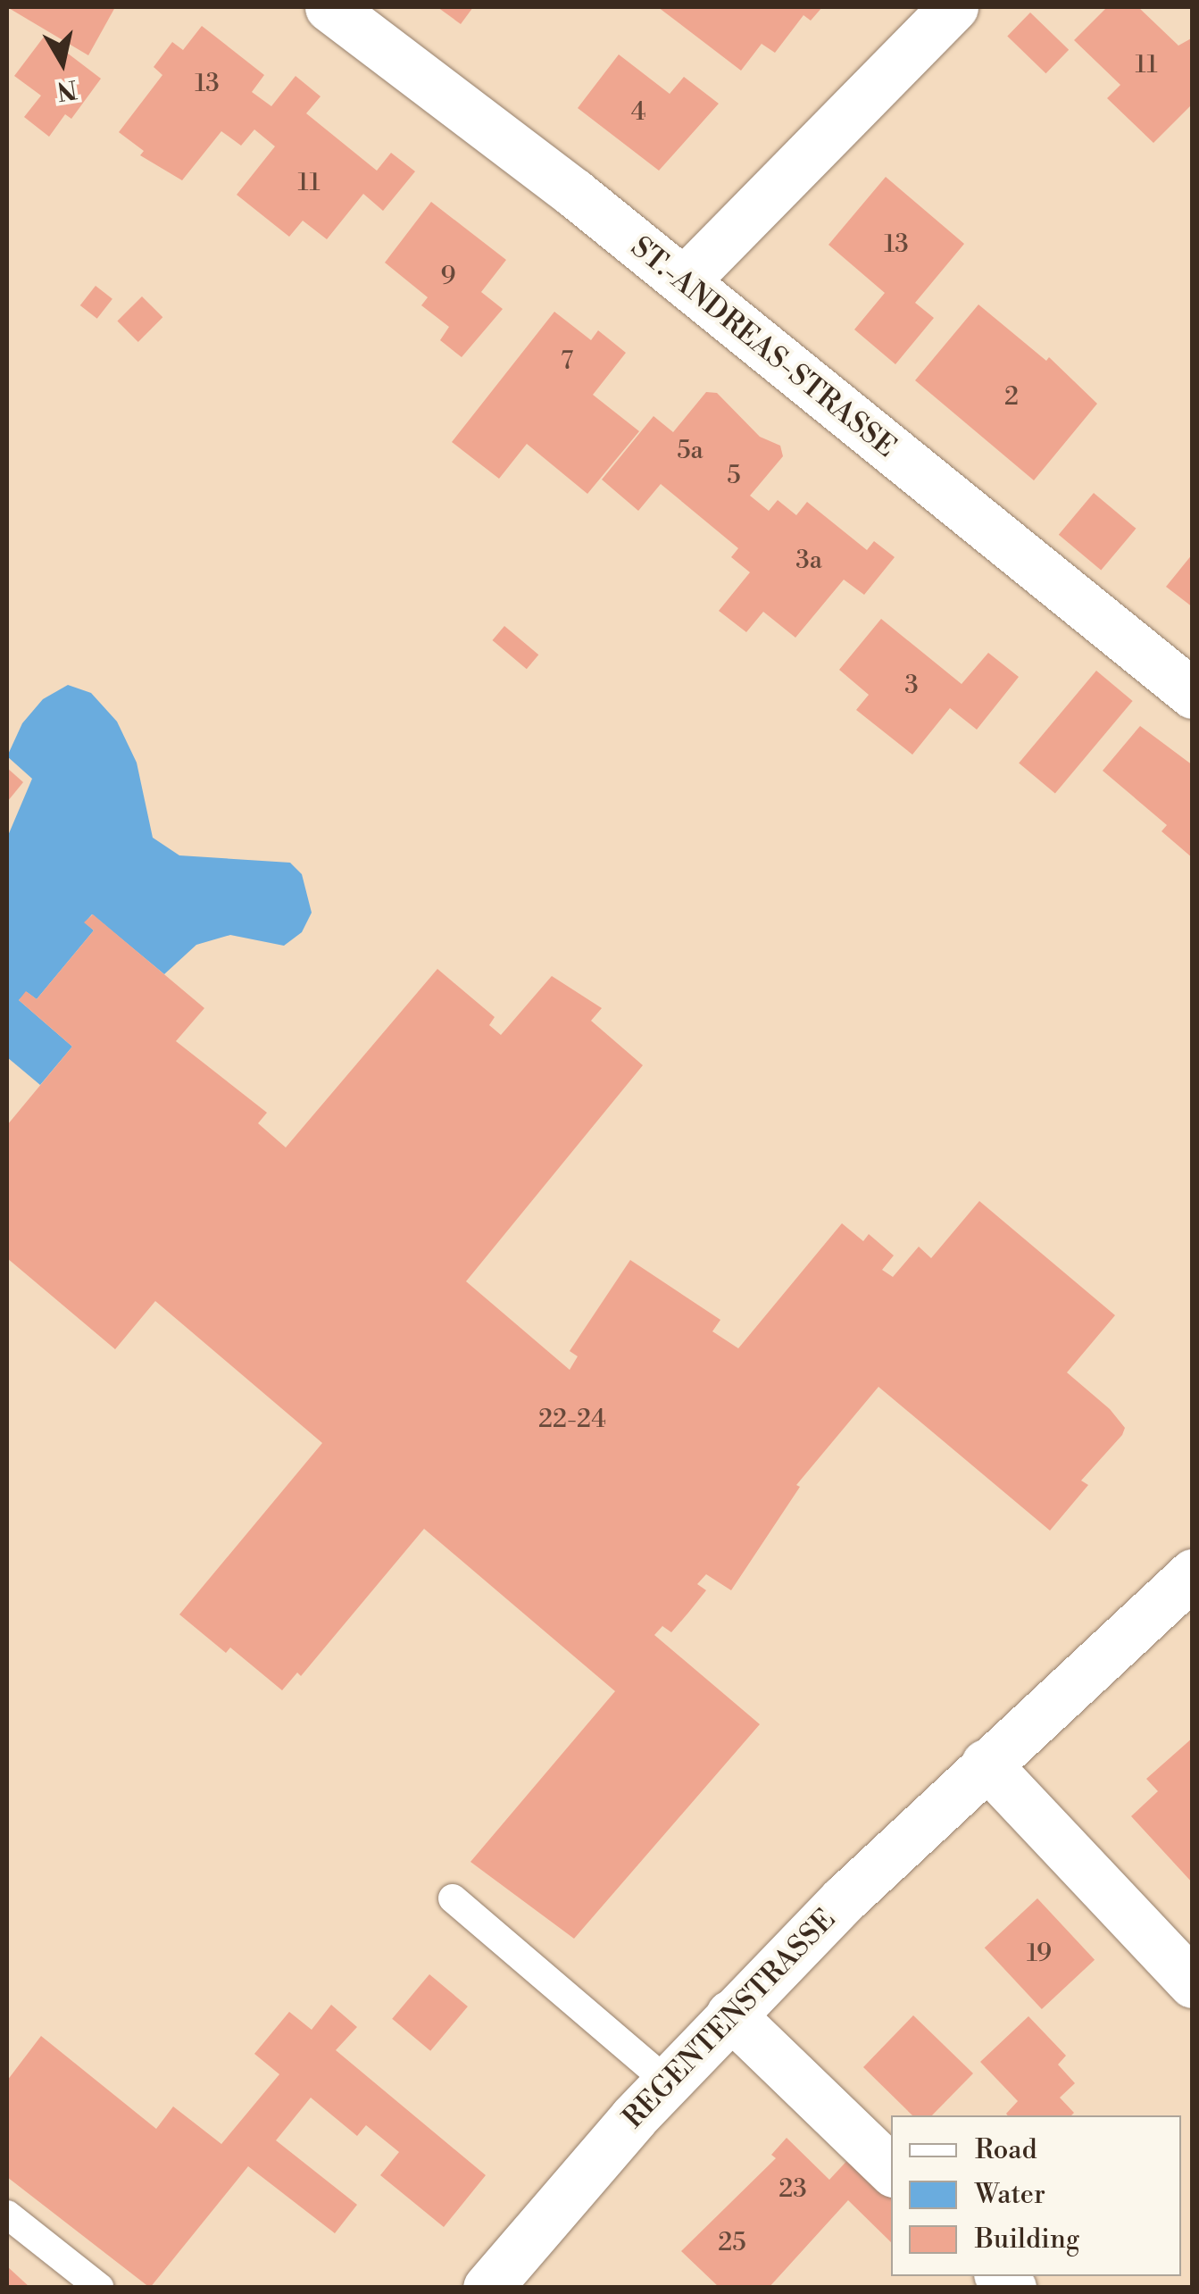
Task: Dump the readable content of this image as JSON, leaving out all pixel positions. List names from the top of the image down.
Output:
{
  "streets": {
    "street": ["ST.-ANDREAS-STRASSE", "REGENTENSTRASSE"]
  },
  "house_numbers": [
    "11",
    "13",
    "4",
    "11",
    "13",
    "9",
    "7",
    "2",
    "5a",
    "5",
    "3a",
    "3",
    "22-24",
    "19",
    "23",
    "25"
  ],
  "legend": ["Road", "Water", "Building"],
  "north": "bottom"
}
